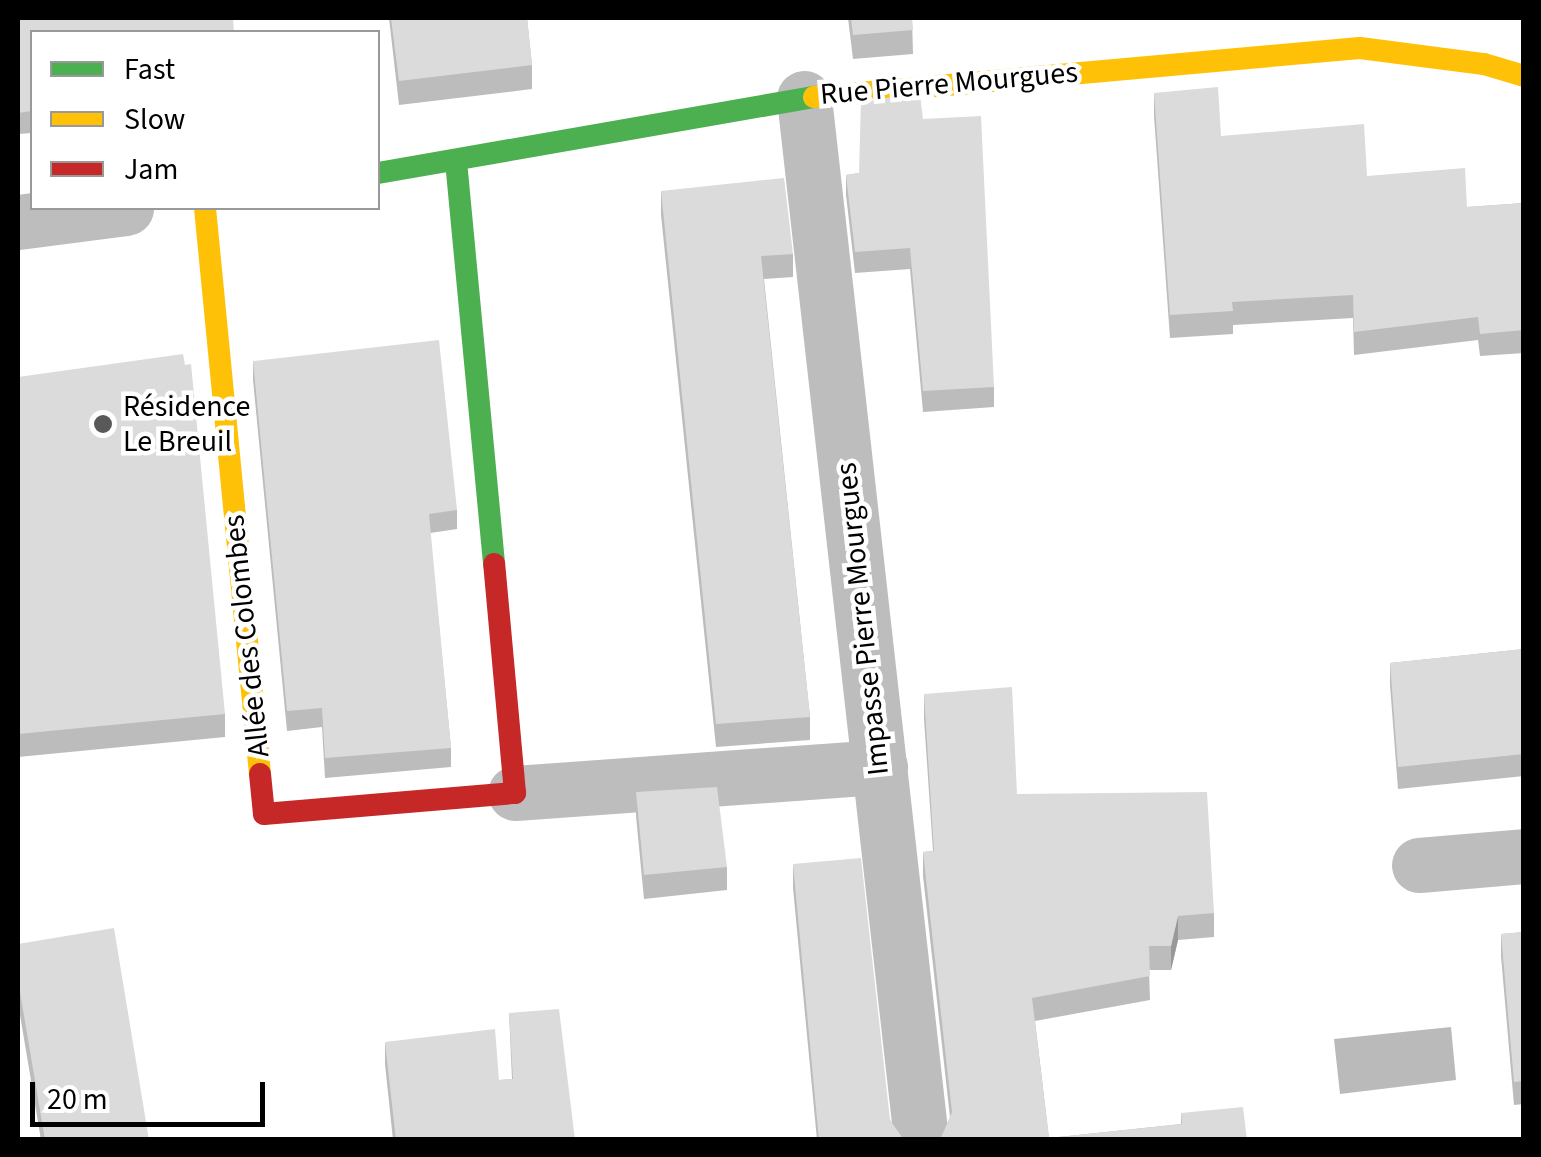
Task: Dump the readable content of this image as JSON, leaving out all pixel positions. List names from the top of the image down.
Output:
{
  "streets": {
    "street": ["Rue Pierre Mourgues", "Impasse Pierre Mourgues", "Allée des Colombes"]
  },
  "crossings": [
    ["Rue Pierre Mourgues", "Impasse Pierre Mourgues"],
    ["Impasse Pierre Mourgues", "Allée des Colombes"]
  ],
  "places": ["Résidence Le Breuil"],
  "legend": ["Fast", "Slow", "Jam"],
  "scale_bar": "20 m"
}
